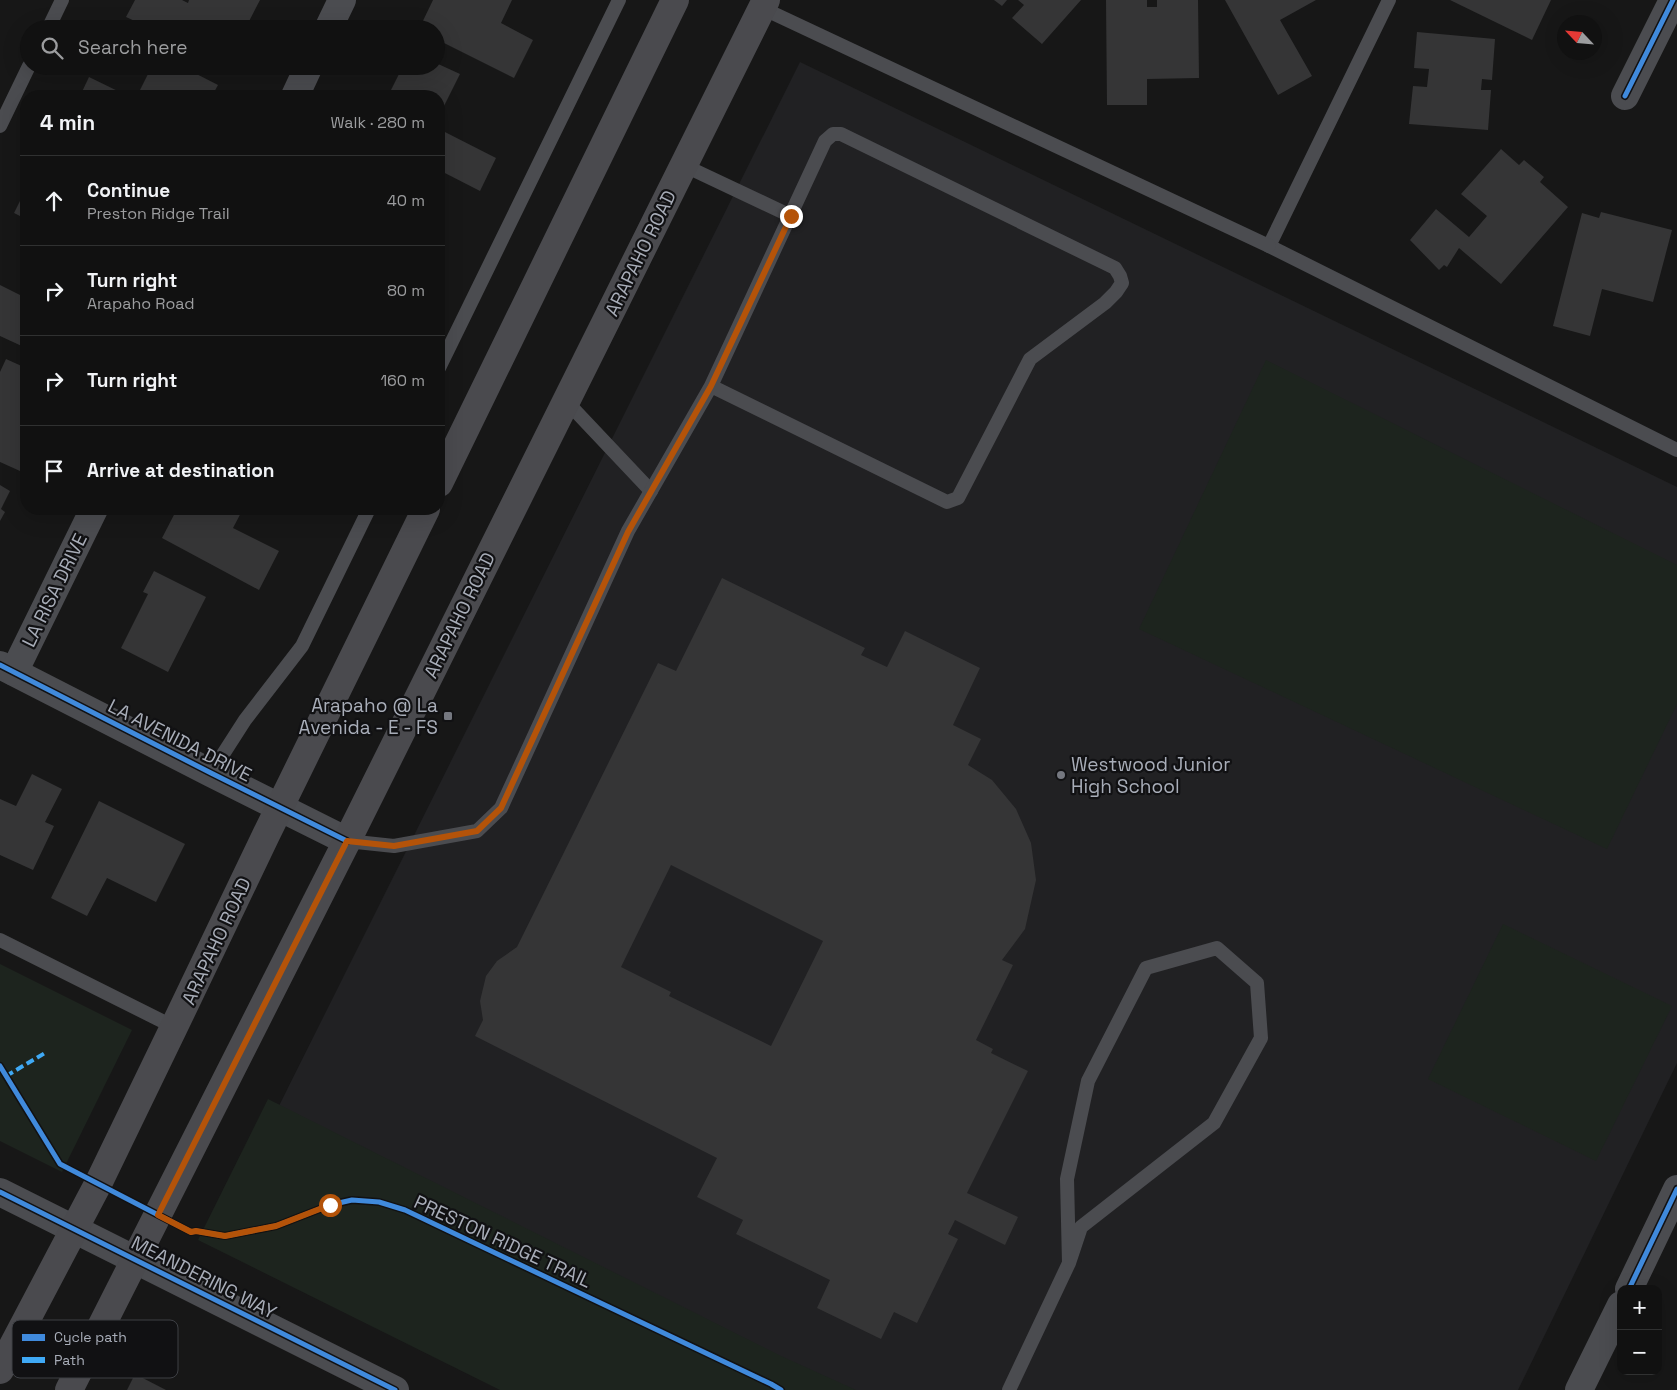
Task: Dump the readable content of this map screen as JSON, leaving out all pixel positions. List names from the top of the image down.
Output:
{
  "streets": {
    "main road": ["ARAPAHO ROAD"],
    "street": ["LA RISA DRIVE", "LA AVENIDA DRIVE", "MEANDERING WAY"],
    "cycle path": ["PRESTON RIDGE TRAIL"]
  },
  "crossings": [
    ["ARAPAHO ROAD", "LA AVENIDA DRIVE"],
    ["ARAPAHO ROAD", "MEANDERING WAY"],
    ["LA RISA DRIVE", "LA AVENIDA DRIVE"]
  ],
  "places": {
    "transit": ["Arapaho @ La Avenida - E - FS"],
    "other": ["Westwood Junior High School"]
  },
  "legend": ["Cycle path", "Path"],
  "north": "top left",
  "page": {
    "search": "Search here",
    "heading": ["4 min", "Walk · 280 m"],
    "list": [
      ["Continue", "Preston Ridge Trail", "40 m"],
      ["Turn right", "Arapaho Road", "80 m"],
      ["Turn right", "160 m"],
      "Arrive at destination"
    ],
    "map_buttons": ["+", "−"]
  }
}
